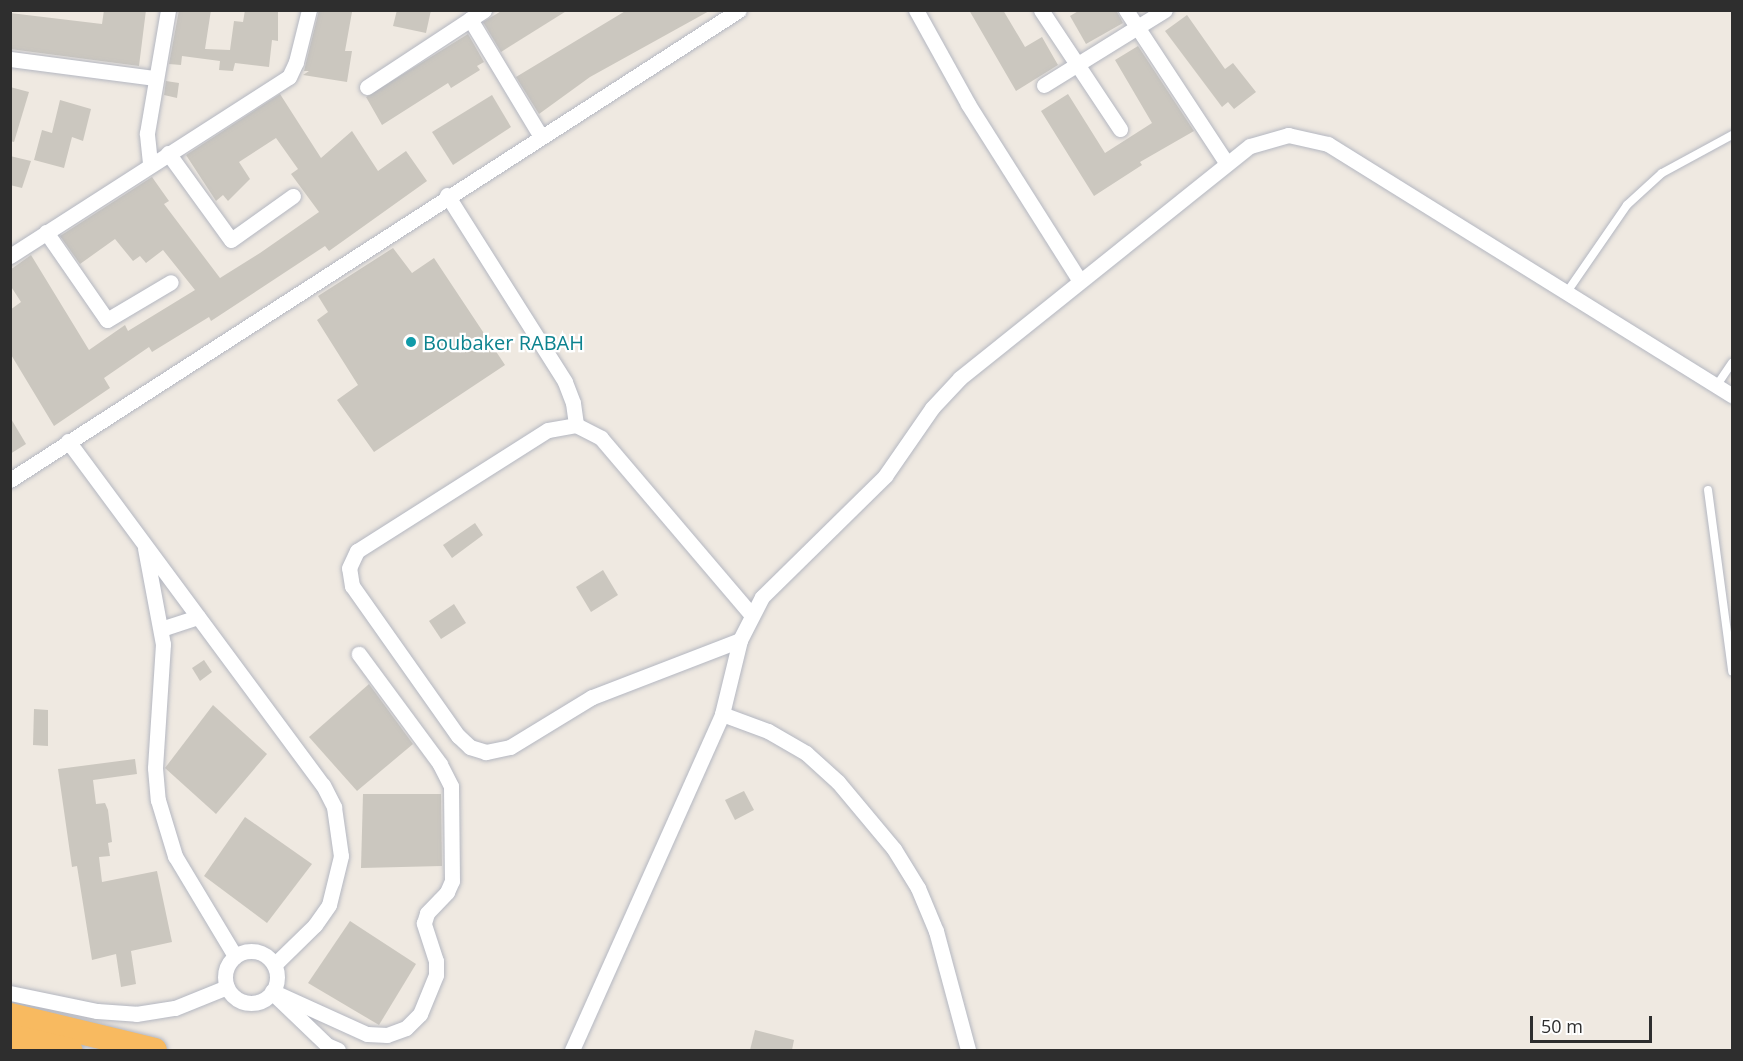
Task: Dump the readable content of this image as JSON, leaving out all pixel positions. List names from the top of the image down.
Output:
{
  "places": ["Boubaker RABAH"],
  "scale_bar": "50 m"
}
